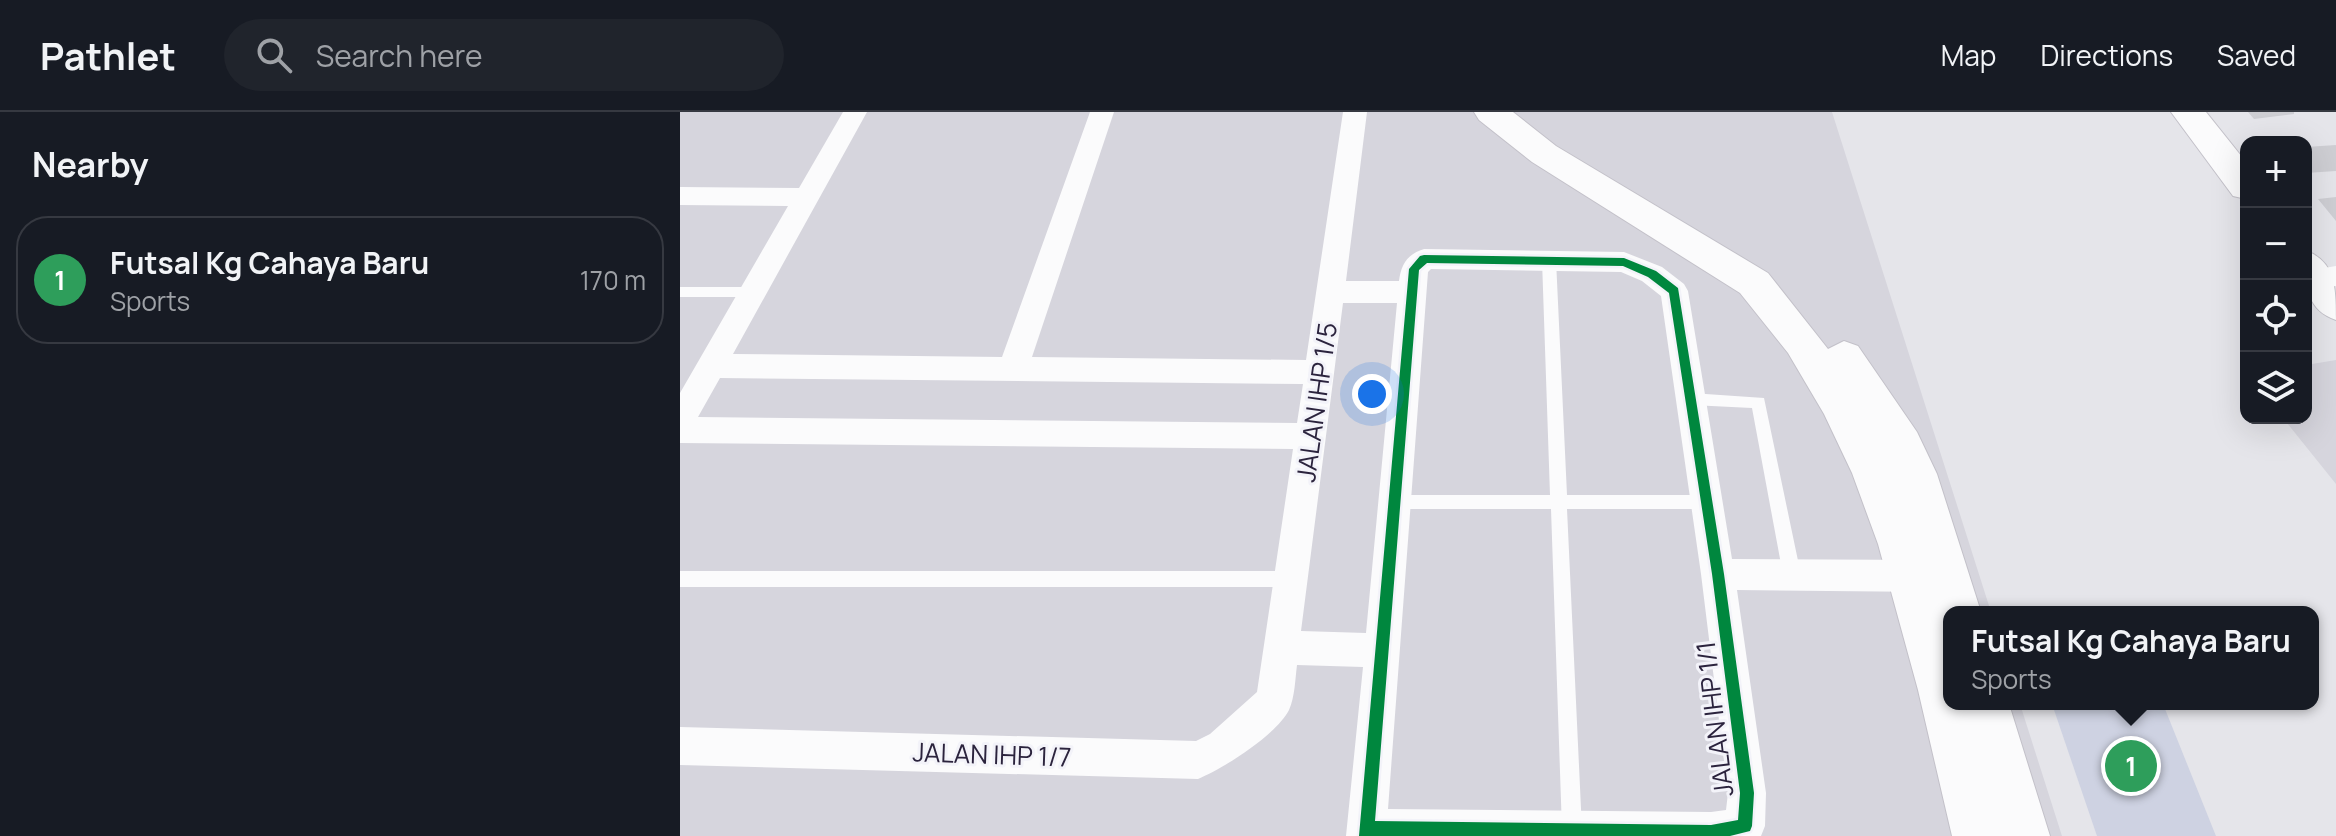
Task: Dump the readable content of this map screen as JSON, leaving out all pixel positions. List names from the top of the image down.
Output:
{
  "streets": {
    "street": ["JALAN IHP 1/5", "JALAN IHP 1/1", "JALAN IHP 1/7"]
  },
  "crossings": [
    ["JALAN IHP 1/5", "JALAN IHP 1/7"]
  ],
  "page": {
    "header": "Pathlet",
    "search": "Search here",
    "nav": ["Map", "Directions", "Saved"],
    "heading": "Nearby",
    "map_buttons": ["+", "−"],
    "list": [
      {
        "mark": "1",
        "name": "Futsal Kg Cahaya Baru",
        "note": "Sports",
        "value": "170 m"
      }
    ],
    "popup": ["Futsal Kg Cahaya Baru", "Sports"],
    "pins": "1"
  }
}
